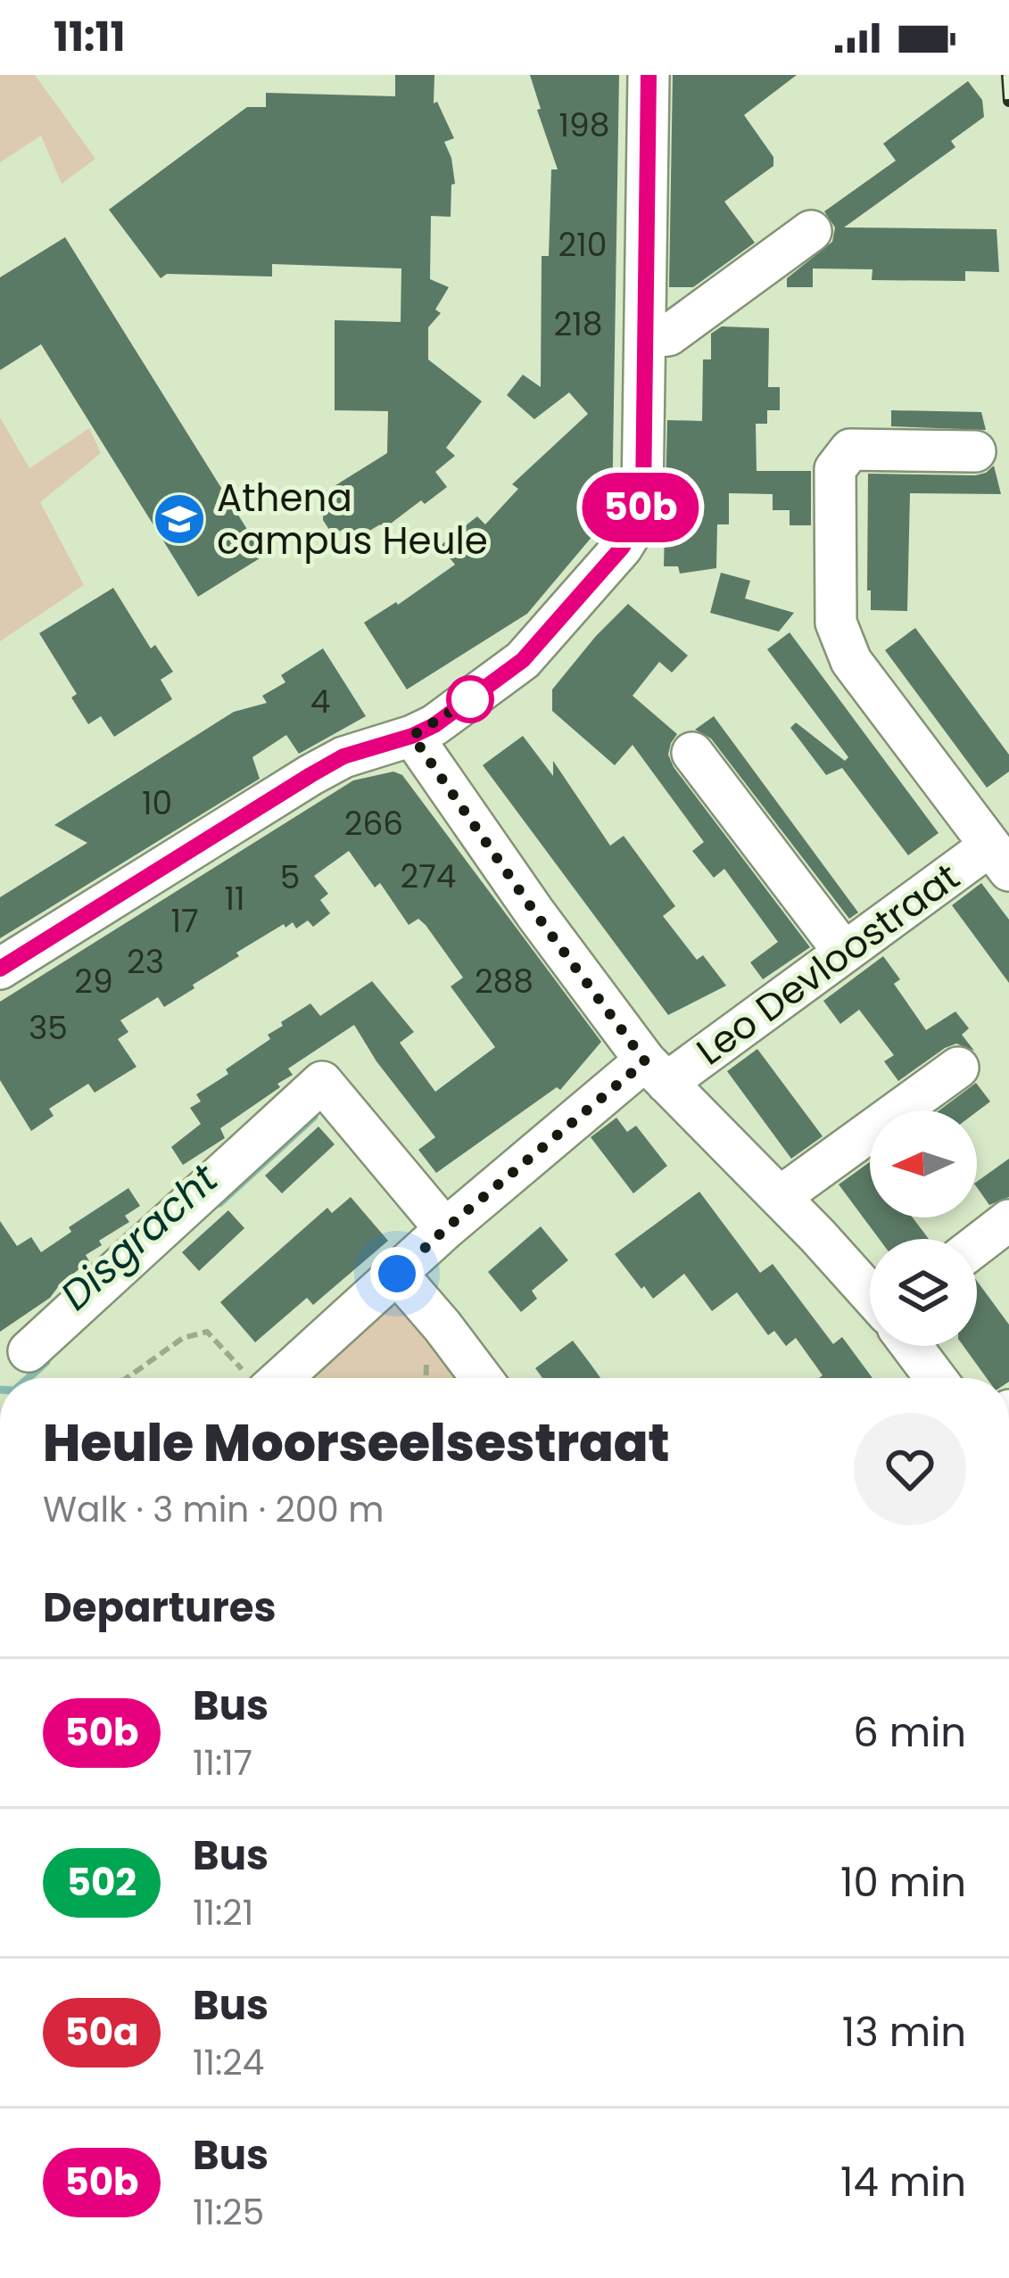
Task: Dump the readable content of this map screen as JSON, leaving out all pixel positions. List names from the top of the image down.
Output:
{
  "streets": {
    "street": ["Leo Devloostraat"]
  },
  "water": ["Disgracht"],
  "places": {
    "school or university": ["Athena campus Heule"]
  },
  "lines": ["bus line 50b"],
  "house_numbers": [
    "198",
    "210",
    "218",
    "4",
    "10",
    "266",
    "274",
    "5",
    "11",
    "17",
    "23",
    "29",
    "288",
    "35"
  ],
  "north": "left",
  "page": {
    "status": "11:11",
    "on_map": "50b",
    "heading": [
      ["Heule Moorseelsestraat", "Walk · 3 min · 200 m"],
      "Departures"
    ],
    "list": [
      {
        "mark": "50b",
        "name": "Bus",
        "note": "11:17",
        "value": "6 min"
      },
      {
        "mark": "502",
        "name": "Bus",
        "note": "11:21",
        "value": "10 min"
      },
      {
        "mark": "50a",
        "name": "Bus",
        "note": "11:24",
        "value": "13 min"
      },
      {
        "mark": "50b",
        "name": "Bus",
        "note": "11:25",
        "value": "14 min"
      }
    ]
  }
}
